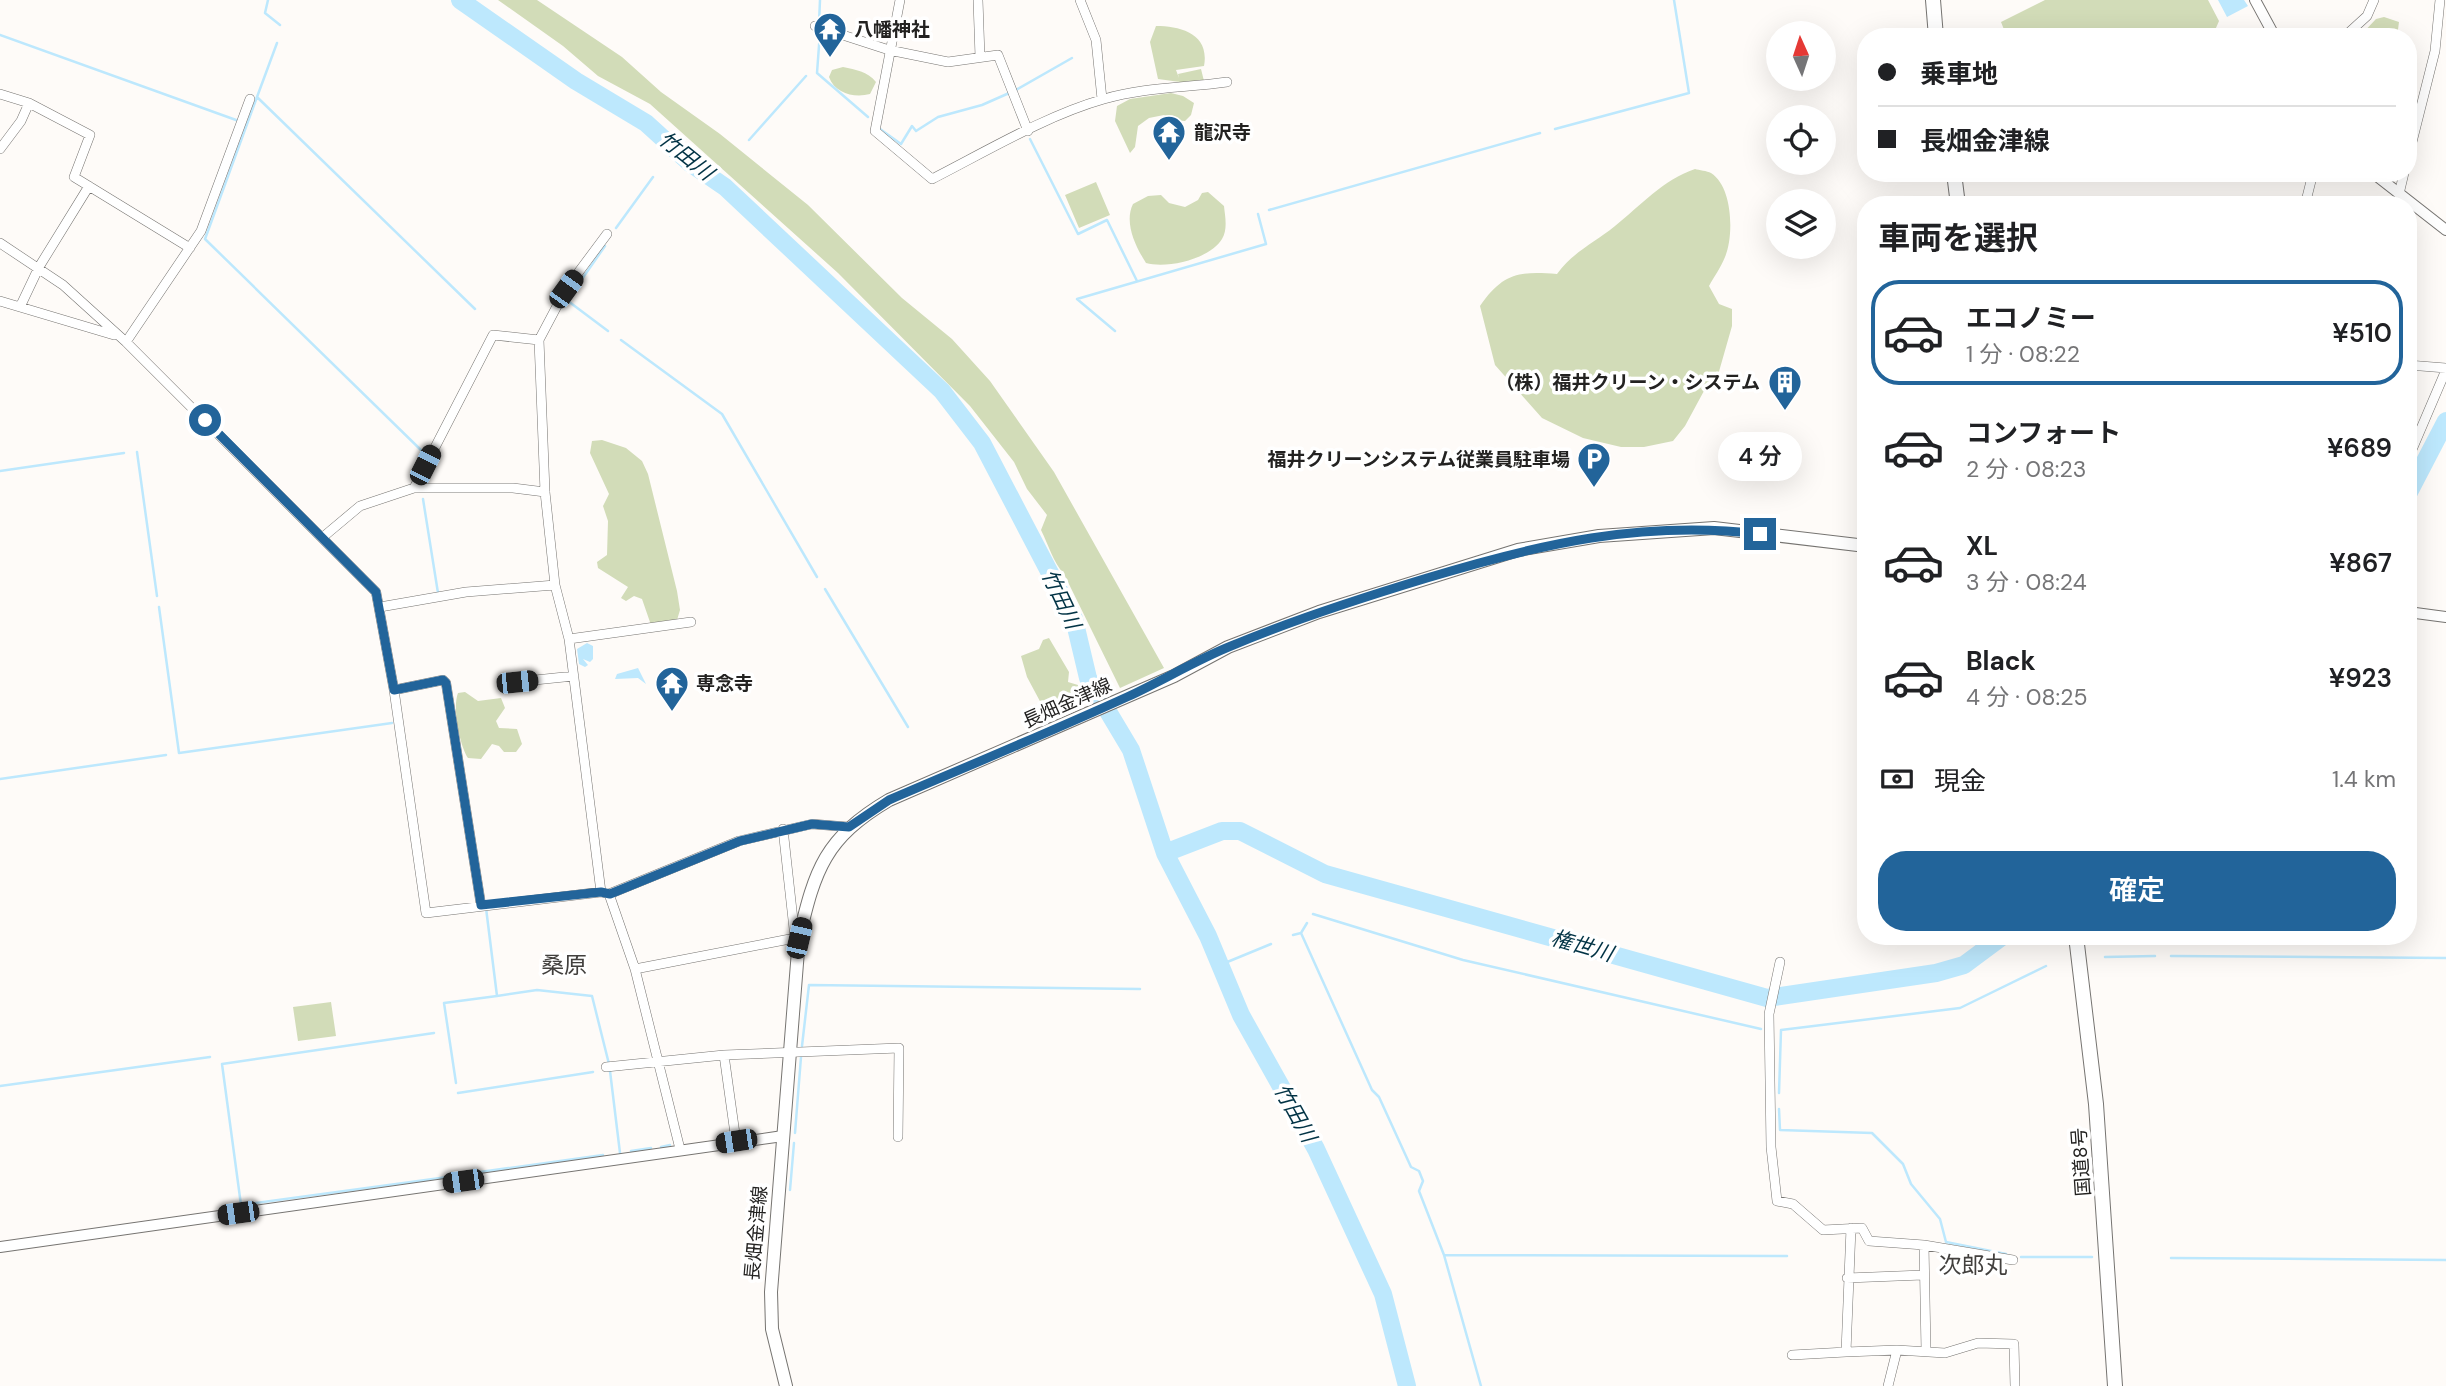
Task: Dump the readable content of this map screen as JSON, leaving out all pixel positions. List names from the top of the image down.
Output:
{
  "streets": {
    "highway": ["国道8号"],
    "main road": ["長畑金津線"]
  },
  "districts": ["桑原", "次郎丸"],
  "water": ["竹田川", "権世川"],
  "places": {
    "temple": ["八幡神社", "龍沢寺", "専念寺"],
    "building": ["（株）福井クリーン・システム"],
    "parking": ["福井クリーンシステム従業員駐車場"]
  },
  "north": "top",
  "page": {
    "banner": ["乗車地", "長畑金津線"],
    "heading": "車両を選択",
    "list": [
      {
        "name": "エコノミー",
        "note": "1 分 · 08:22",
        "value": "¥510"
      },
      {
        "name": "コンフォート",
        "note": "2 分 · 08:23",
        "value": "¥689"
      },
      {
        "name": "XL",
        "note": "3 分 · 08:24",
        "value": "¥867"
      },
      {
        "name": "Black",
        "note": "4 分 · 08:25",
        "value": "¥923"
      }
    ],
    "bubble": "4 分",
    "pay": ["現金", "1.4 km"],
    "buttons": "確定"
  }
}
